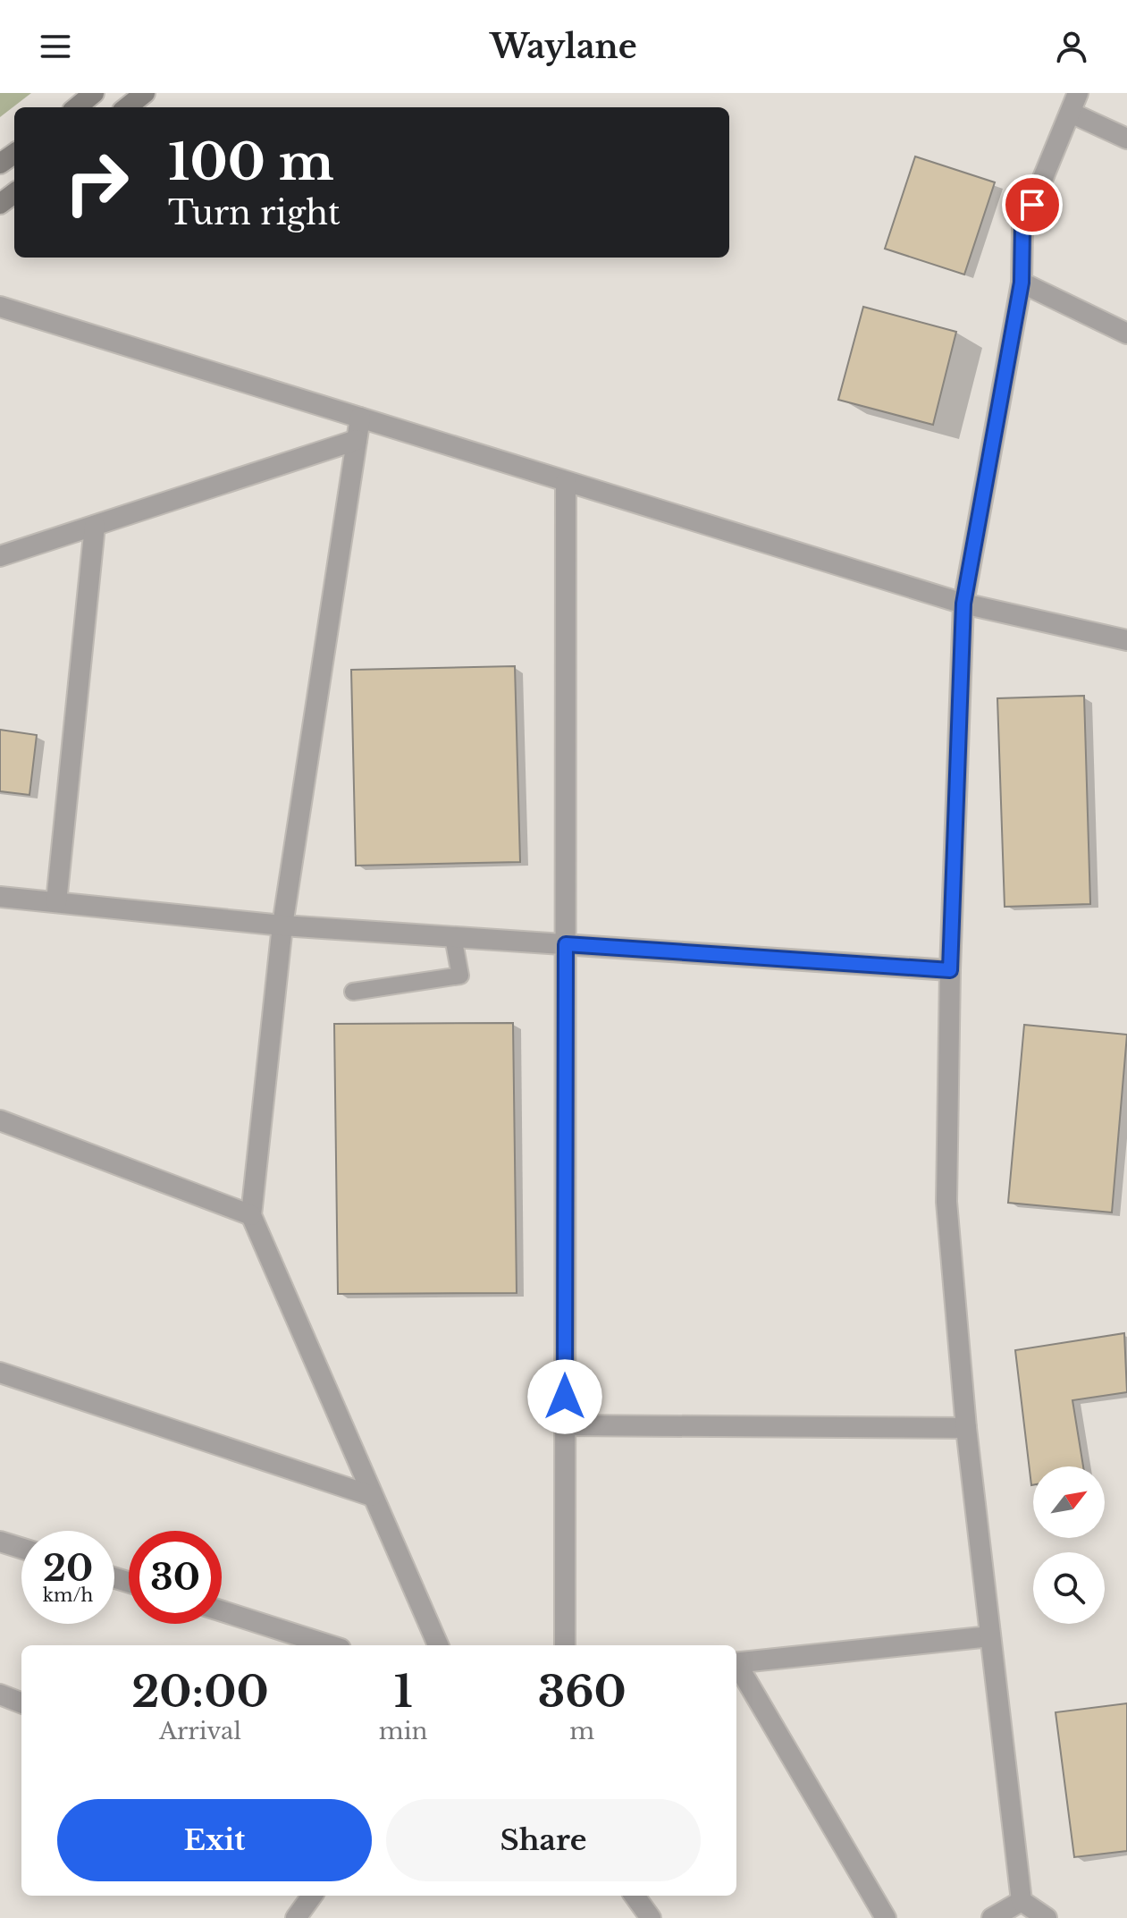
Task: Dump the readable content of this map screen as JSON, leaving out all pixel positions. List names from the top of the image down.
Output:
{
  "north": "top right",
  "page": {
    "header": "Waylane",
    "turn": ["100 m", "Turn right"],
    "speed": "20 km/h",
    "limit": "30",
    "eta": [
      "20:00",
      "Arrival",
      "1",
      "min",
      "360",
      "m"
    ],
    "buttons": ["Exit", "Share"]
  }
}
